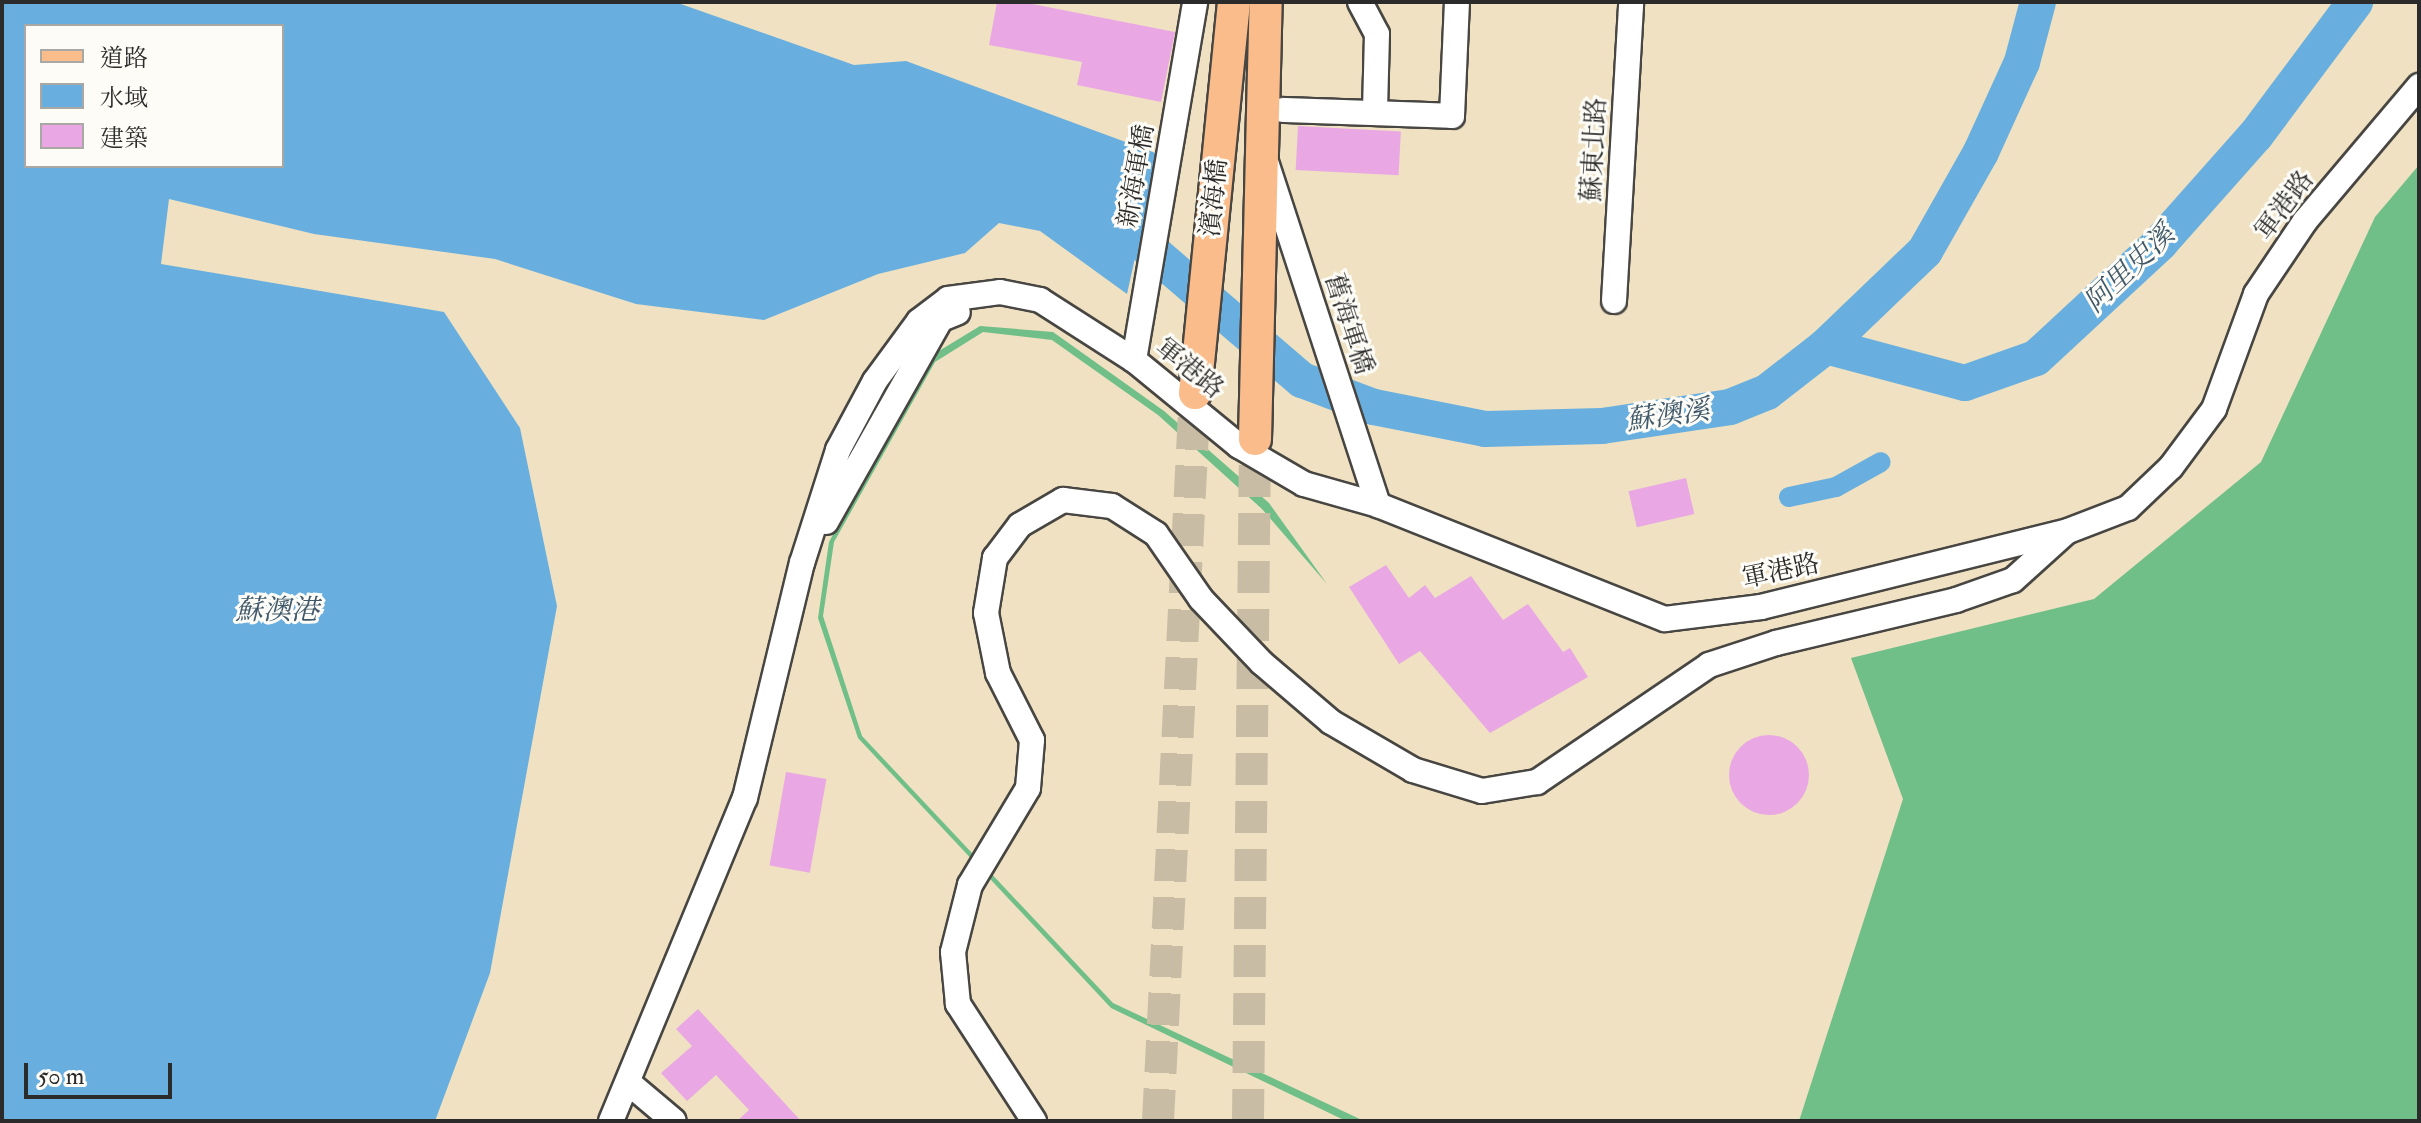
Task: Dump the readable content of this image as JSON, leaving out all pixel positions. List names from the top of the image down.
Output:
{
  "streets": {
    "main road": ["濱海橋"],
    "street": [
      "蘇東北路",
      "新海軍橋",
      "軍港路",
      "舊海軍橋"
    ]
  },
  "crossings": [
    ["新海軍橋", "軍港路"],
    ["軍港路", "舊海軍橋"]
  ],
  "water": ["阿里史溪", "蘇澳溪", "蘇澳港"],
  "legend": ["道路", "水域", "建築"],
  "scale_bar": "50 m"
}
